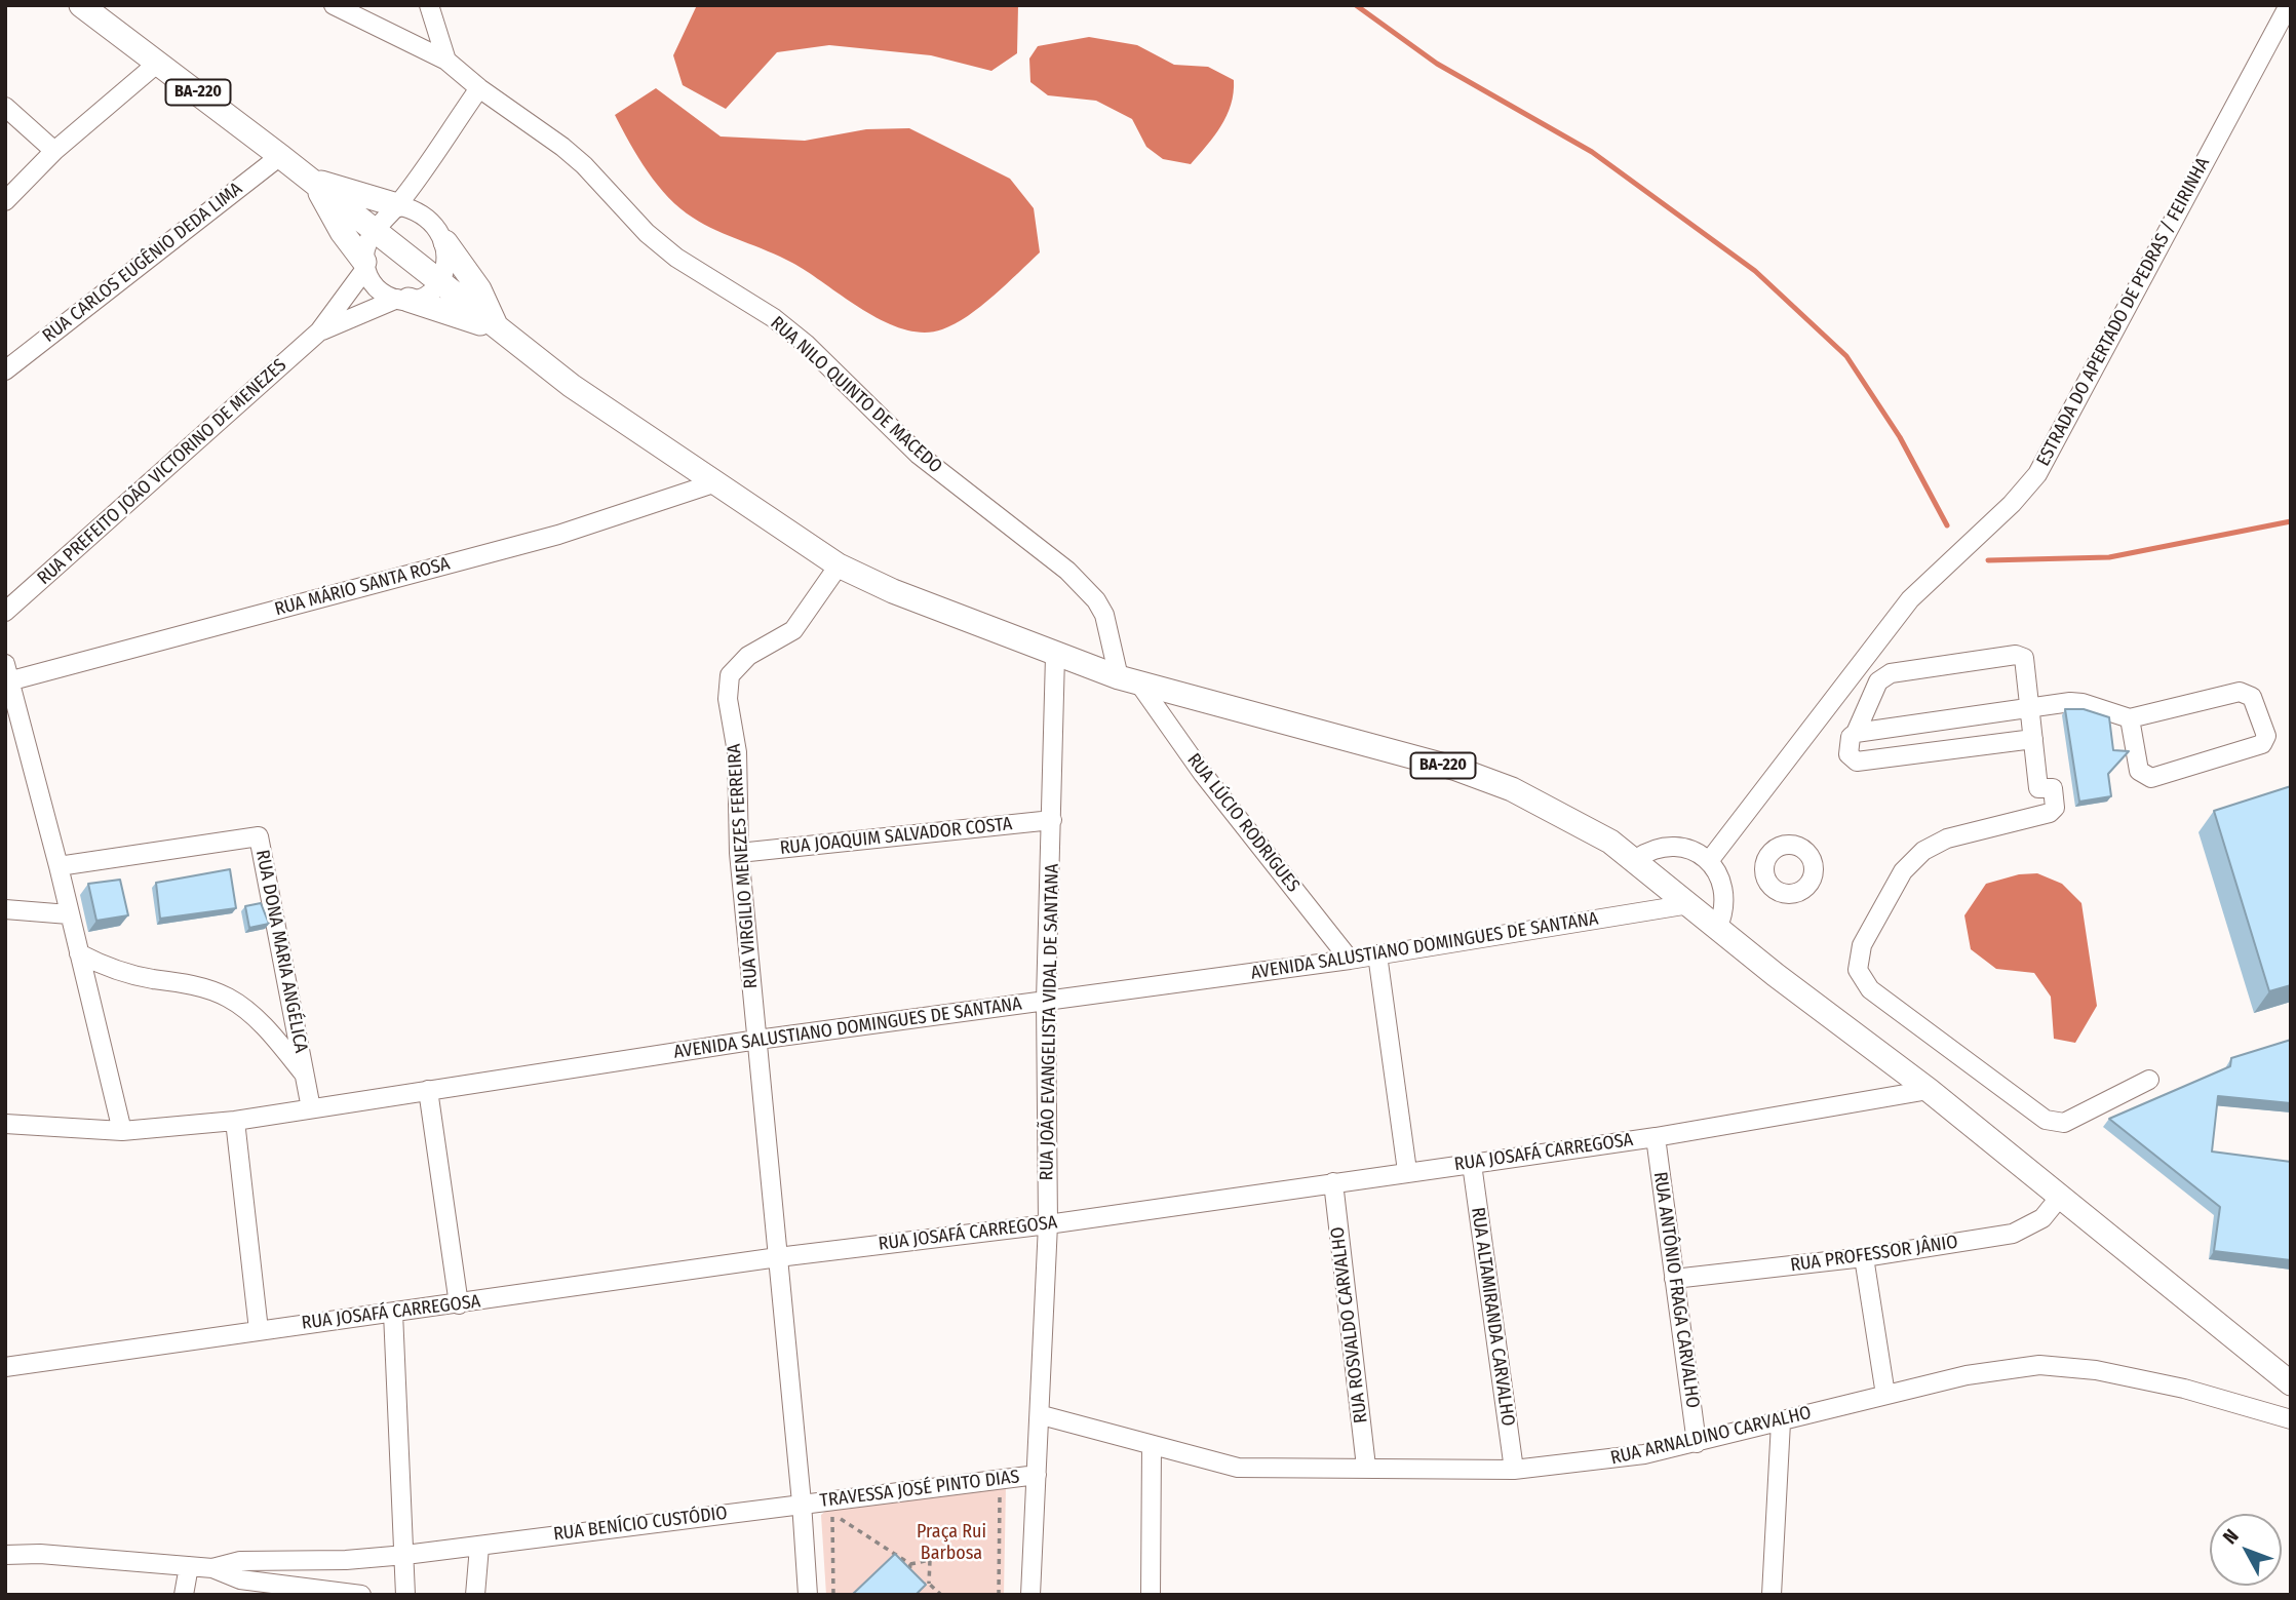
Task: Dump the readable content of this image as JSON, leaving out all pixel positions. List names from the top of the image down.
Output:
{
  "streets": {
    "main road": ["BA-220"],
    "street": [
      "RUA CARLOS EUGÊNIO DEDA LIMA",
      "ESTRADA DO APERTADO DE PEDRAS / FEIRINHA",
      "RUA NILO QUINTO DE MACEDO",
      "RUA PREFEITO JOÃO VICTORINO DE MENEZES",
      "RUA MÁRIO SANTA ROSA",
      "RUA LÚCIO RODRIGUES",
      "RUA JOAQUIM SALVADOR COSTA",
      "RUA VIRGILIO MENEZES FERREIRA",
      "AVENIDA SALUSTIANO DOMINGUES DE SANTANA",
      "RUA DONA MARIA ANGÉLICA",
      "RUA JOÃO EVANGELISTA VIDAL DE SANTANA",
      "RUA JOSAFÁ CARREGOSA",
      "RUA PROFESSOR JÂNIO",
      "RUA ANTÔNIO FRAGA CARVALHO",
      "RUA ALTAMIRANDA CARVALHO",
      "RUA ROSVALDO CARVALHO",
      "RUA ARNALDINO CARVALHO",
      "TRAVESSA JOSÉ PINTO DIAS",
      "RUA BENÍCIO CUSTÓDIO"
    ]
  },
  "crossings": [
    ["BA-220", "RUA CARLOS EUGÊNIO DEDA LIMA"],
    ["BA-220", "RUA NILO QUINTO DE MACEDO"],
    ["BA-220", "RUA PREFEITO JOÃO VICTORINO DE MENEZES"],
    ["BA-220", "RUA MÁRIO SANTA ROSA"],
    ["BA-220", "RUA LÚCIO RODRIGUES"],
    ["BA-220", "RUA VIRGILIO MENEZES FERREIRA"],
    ["BA-220", "AVENIDA SALUSTIANO DOMINGUES DE SANTANA"],
    ["BA-220", "RUA JOÃO EVANGELISTA VIDAL DE SANTANA"],
    ["BA-220", "RUA JOSAFÁ CARREGOSA"],
    ["BA-220", "RUA PROFESSOR JÂNIO"],
    ["RUA NILO QUINTO DE MACEDO", "RUA LÚCIO RODRIGUES"],
    ["RUA LÚCIO RODRIGUES", "AVENIDA SALUSTIANO DOMINGUES DE SANTANA"],
    ["RUA JOAQUIM SALVADOR COSTA", "RUA VIRGILIO MENEZES FERREIRA"],
    ["RUA JOAQUIM SALVADOR COSTA", "RUA JOÃO EVANGELISTA VIDAL DE SANTANA"],
    ["RUA VIRGILIO MENEZES FERREIRA", "AVENIDA SALUSTIANO DOMINGUES DE SANTANA"],
    ["RUA VIRGILIO MENEZES FERREIRA", "RUA JOSAFÁ CARREGOSA"],
    ["RUA VIRGILIO MENEZES FERREIRA", "TRAVESSA JOSÉ PINTO DIAS"],
    ["RUA VIRGILIO MENEZES FERREIRA", "RUA BENÍCIO CUSTÓDIO"],
    ["AVENIDA SALUSTIANO DOMINGUES DE SANTANA", "RUA DONA MARIA ANGÉLICA"],
    ["AVENIDA SALUSTIANO DOMINGUES DE SANTANA", "RUA JOÃO EVANGELISTA VIDAL DE SANTANA"],
    ["RUA JOÃO EVANGELISTA VIDAL DE SANTANA", "RUA JOSAFÁ CARREGOSA"],
    ["RUA JOÃO EVANGELISTA VIDAL DE SANTANA", "RUA ARNALDINO CARVALHO"],
    ["RUA JOÃO EVANGELISTA VIDAL DE SANTANA", "TRAVESSA JOSÉ PINTO DIAS"],
    ["RUA JOSAFÁ CARREGOSA", "RUA ANTÔNIO FRAGA CARVALHO"],
    ["RUA JOSAFÁ CARREGOSA", "RUA ALTAMIRANDA CARVALHO"],
    ["RUA JOSAFÁ CARREGOSA", "RUA ROSVALDO CARVALHO"],
    ["RUA PROFESSOR JÂNIO", "RUA ANTÔNIO FRAGA CARVALHO"],
    ["RUA ANTÔNIO FRAGA CARVALHO", "RUA ARNALDINO CARVALHO"],
    ["RUA ALTAMIRANDA CARVALHO", "RUA ARNALDINO CARVALHO"],
    ["RUA ROSVALDO CARVALHO", "RUA ARNALDINO CARVALHO"],
    ["TRAVESSA JOSÉ PINTO DIAS", "RUA BENÍCIO CUSTÓDIO"]
  ],
  "parks": ["Praça Rui Barbosa"],
  "north": "top left"
}
